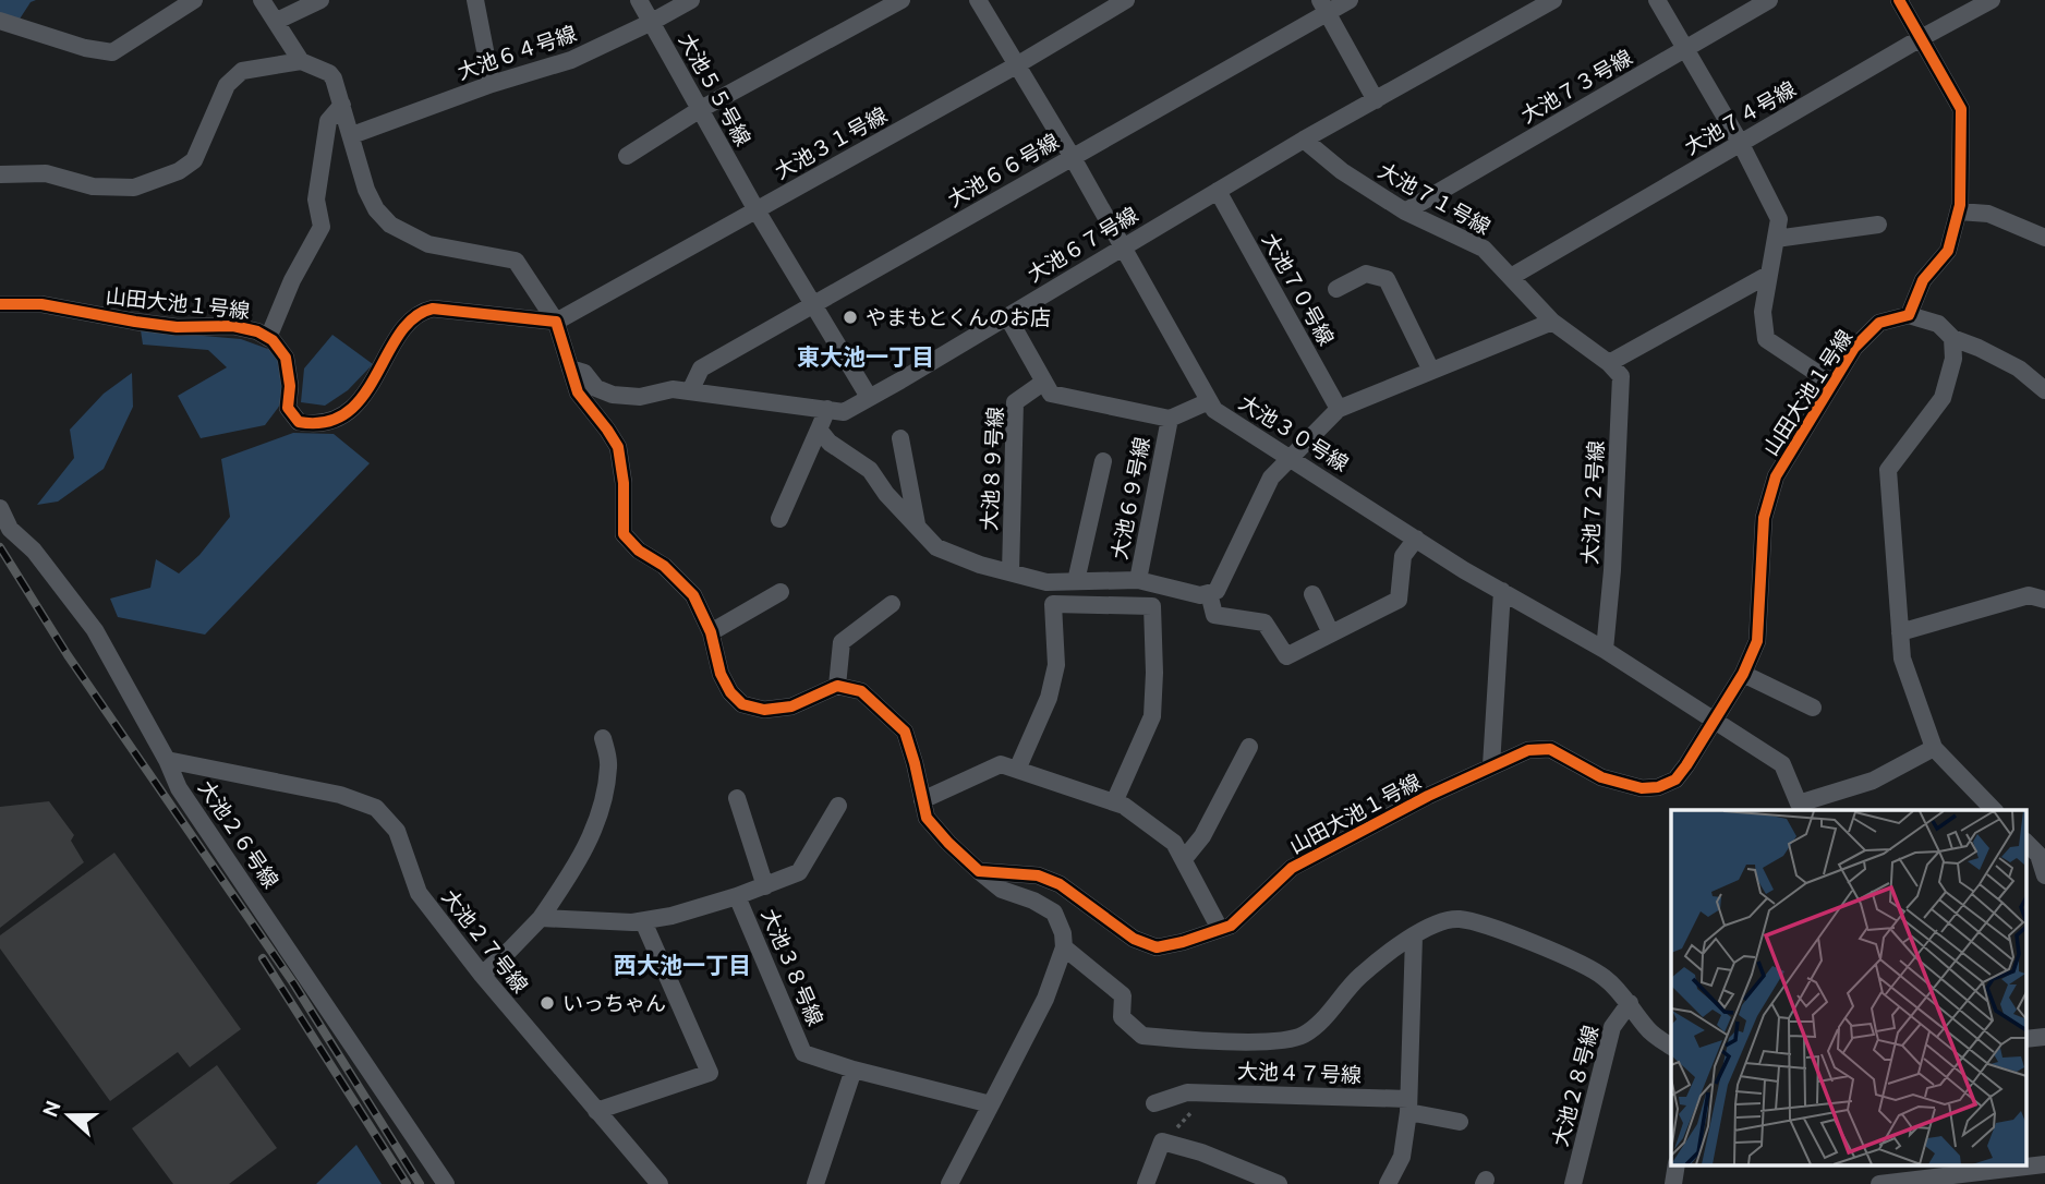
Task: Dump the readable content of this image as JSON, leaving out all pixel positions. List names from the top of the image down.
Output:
{
  "streets": {
    "street": [
      "大池６４号線",
      "大池７３号線",
      "大池５５号線",
      "大池７４号線",
      "大池３１号線",
      "大池６６号線",
      "大池７１号線",
      "大池６７号線",
      "大池７０号線",
      "山田大池１号線",
      "大池３０号線",
      "大池８９号線",
      "大池６９号線",
      "大池７２号線",
      "大池２６号線",
      "大池２７号線",
      "大池３８号線",
      "大池４７号線",
      "大池２８号線"
    ]
  },
  "crossings": [
    ["大池６４号線", "大池５５号線"],
    ["大池７３号線", "大池７１号線"],
    ["大池５５号線", "大池３１号線"],
    ["大池５５号線", "大池６６号線"],
    ["大池５５号線", "大池６７号線"],
    ["大池７４号線", "大池７１号線"],
    ["大池３１号線", "山田大池１号線"],
    ["大池３１号線", "大池３０号線"],
    ["大池６６号線", "大池６７号線"],
    ["大池６６号線", "大池３０号線"],
    ["大池７１号線", "大池６７号線"],
    ["大池７１号線", "大池７２号線"],
    ["大池６７号線", "大池７０号線"],
    ["大池６７号線", "大池３０号線"],
    ["山田大池１号線", "大池３０号線"],
    ["大池３０号線", "大池６９号線"],
    ["大池３０号線", "大池７２号線"],
    ["大池８９号線", "大池６９号線"],
    ["大池２６号線", "大池２７号線"]
  ],
  "districts": ["東大池一丁目", "西大池一丁目"],
  "places": ["やまもとくんのお店", "いっちゃん"],
  "north": "left"
}
